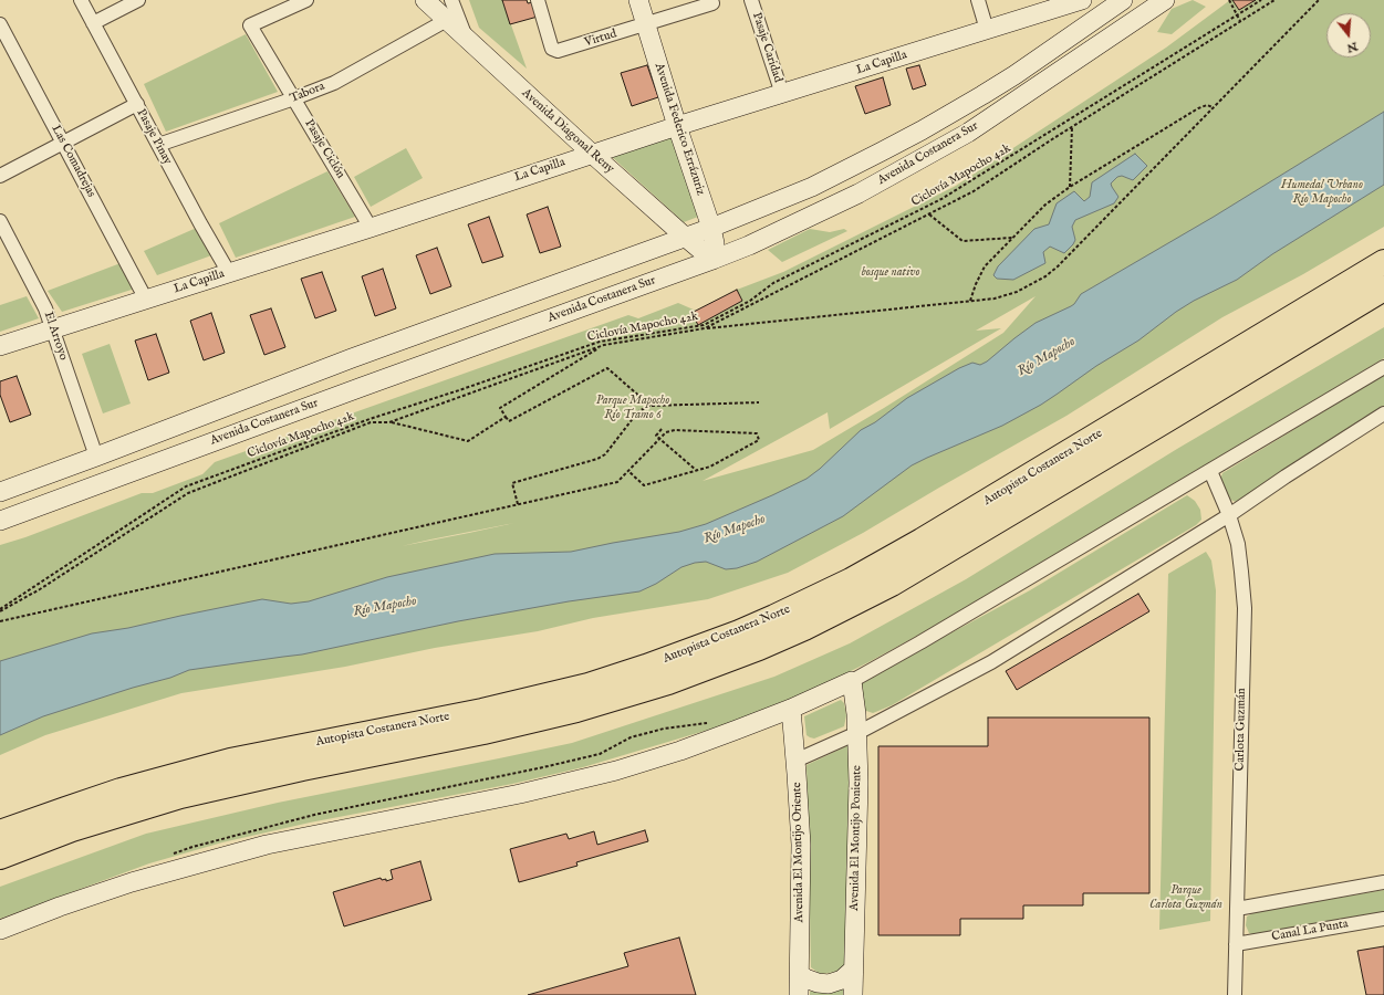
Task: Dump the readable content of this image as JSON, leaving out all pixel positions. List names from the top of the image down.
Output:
{
  "streets": {
    "highway": ["Autopista Costanera Norte"],
    "street": [
      "Virtud",
      "Pasaje Caridad",
      "La Capilla",
      "Tabora",
      "Avenida Federico Errázuriz",
      "Avenida Diagonal Reny",
      "Pasaje Pinay",
      "Pasaje Ciclón",
      "Avenida Costanera Sur",
      "Las Comadrejas",
      "El Arroyo",
      "Carlota Guzmán",
      "Avenida El Montijo Poniente",
      "Avenida El Montijo Oriente",
      "Canal La Punta"
    ],
    "path": ["Ciclovía Mapocho 42k"]
  },
  "crossings": [
    ["Virtud", "Avenida Federico Errázuriz"],
    ["Pasaje Caridad", "La Capilla"],
    ["La Capilla", "Avenida Federico Errázuriz"],
    ["La Capilla", "Avenida Diagonal Reny"],
    ["La Capilla", "Pasaje Pinay"],
    ["La Capilla", "Pasaje Ciclón"],
    ["La Capilla", "Las Comadrejas"],
    ["La Capilla", "El Arroyo"],
    ["Tabora", "Avenida Diagonal Reny"],
    ["Tabora", "Pasaje Pinay"],
    ["Tabora", "Pasaje Ciclón"],
    ["Avenida Federico Errázuriz", "Avenida Diagonal Reny"],
    ["Avenida Federico Errázuriz", "Avenida Costanera Sur"],
    ["Avenida Diagonal Reny", "Avenida Costanera Sur"],
    ["Avenida Costanera Sur", "El Arroyo"],
    ["Carlota Guzmán", "Canal La Punta"]
  ],
  "water": ["Río Mapocho"],
  "parks": [
    "Humedal Urbano Río Mapocho",
    "bosque nativo",
    "Parque Mapocho Río Tramo 6",
    "Parque Carlota Guzmán"
  ],
  "north": "bottom"
}
